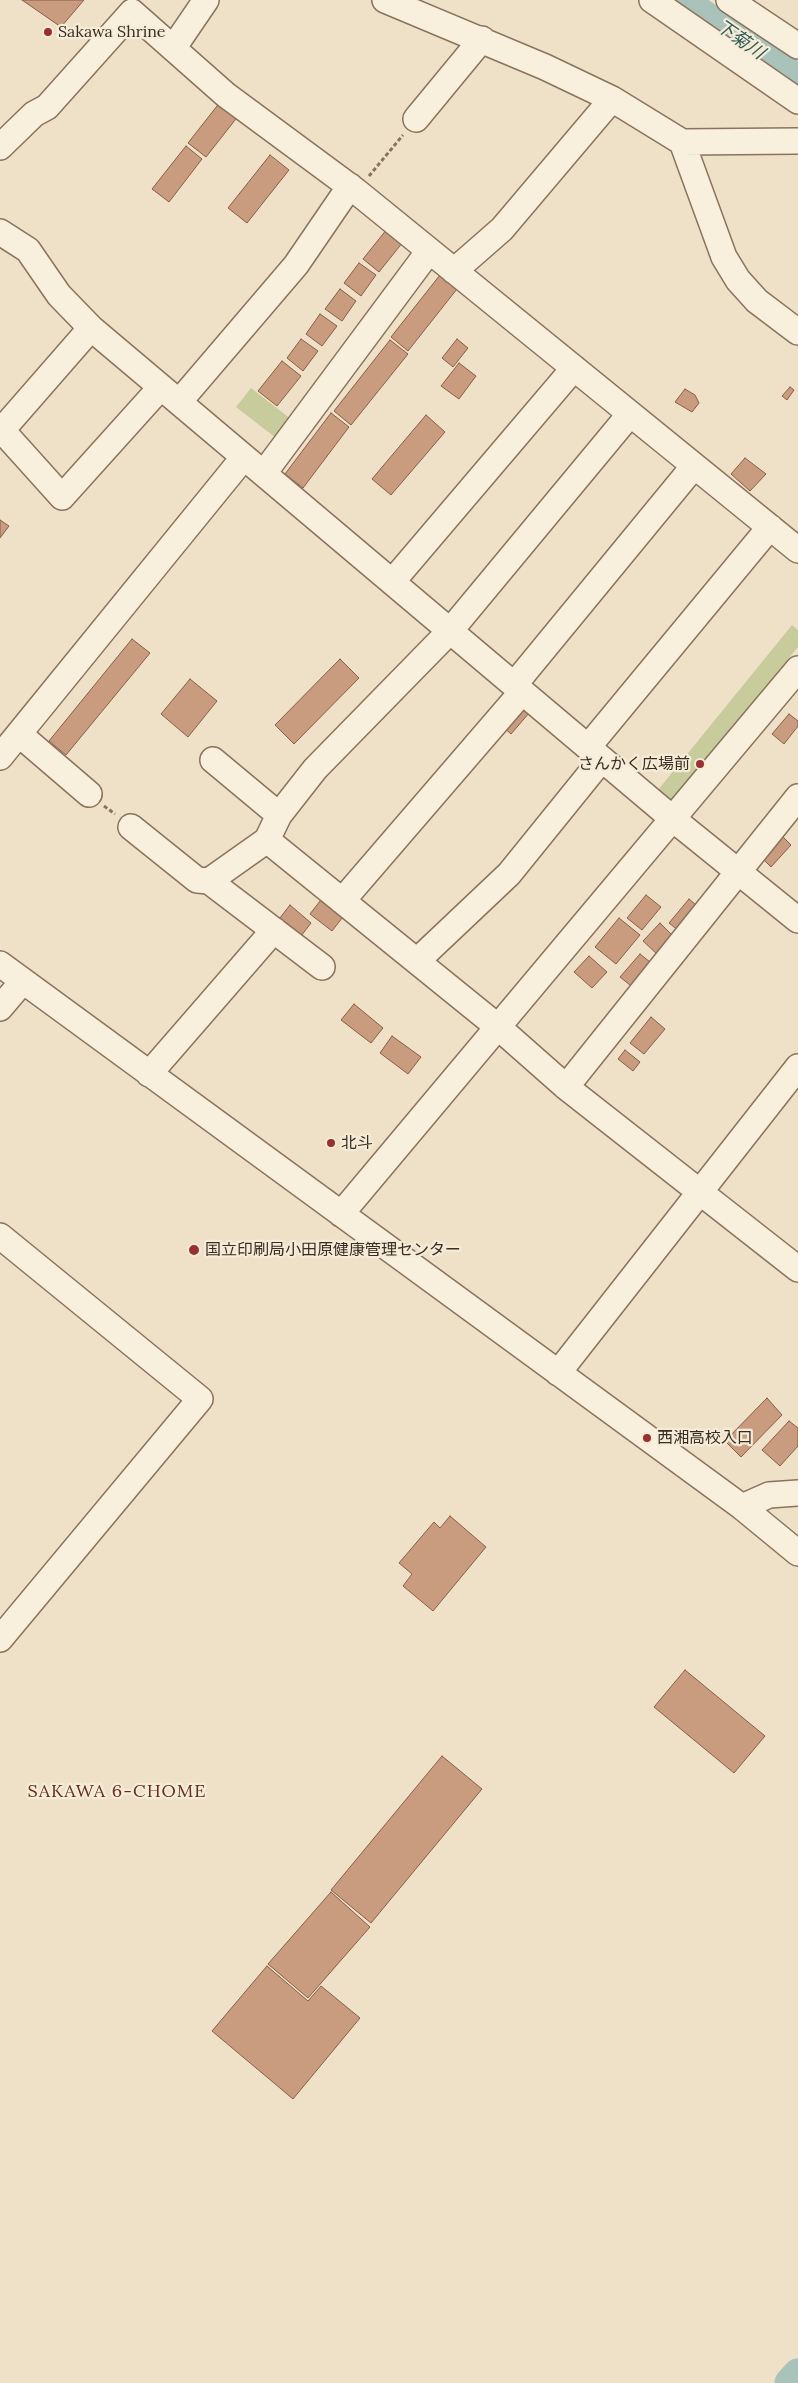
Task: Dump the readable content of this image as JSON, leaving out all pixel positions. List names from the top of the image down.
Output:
{
  "districts": ["SAKAWA 6-CHOME"],
  "water": ["下菊川"],
  "places": [
    "Sakawa Shrine",
    "さんかく広場前",
    "北斗",
    "国立印刷局小田原健康管理センター",
    "西湘高校入口"
  ]
}
